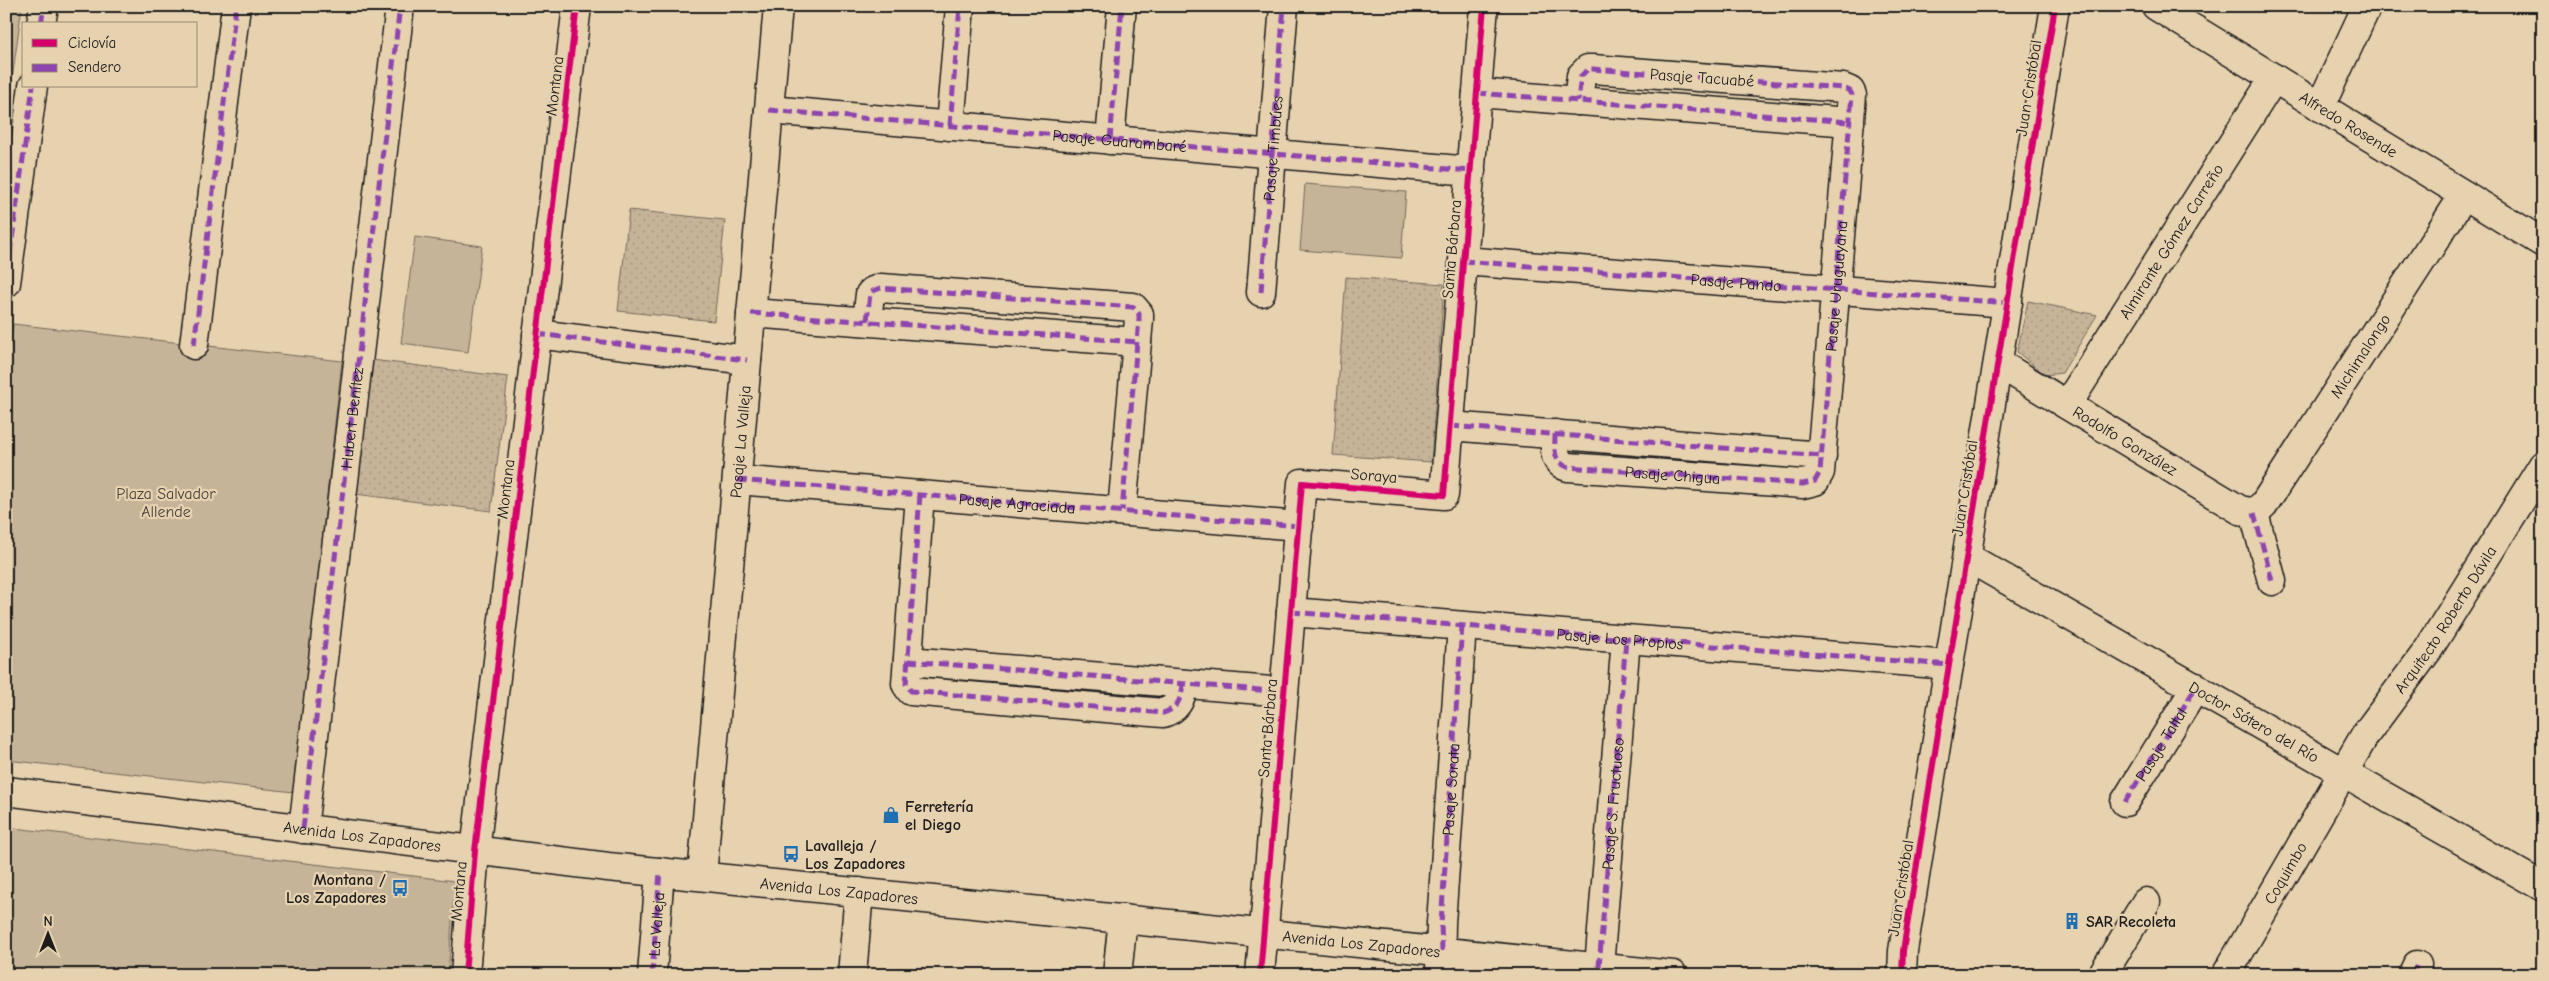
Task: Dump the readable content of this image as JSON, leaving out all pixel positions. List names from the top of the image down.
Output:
{
  "streets": {
    "street": [
      "Pasaje Tacuabé",
      "Montana",
      "Juan Cristóbal",
      "Alfredo Rosende",
      "Pasaje Guarambaré",
      "Pasaje Timbúes",
      "Almirante Gómez Carreño",
      "Santa Bárbara",
      "Pasaje Pando",
      "Pasaje Uruguayana",
      "Michimalongo",
      "Hubert Benítez",
      "Rodolfo González",
      "Pasaje La Valleja",
      "Pasaje Chigua",
      "Soraya",
      "Pasaje Agraciada",
      "Arquitecto Roberto Dávila",
      "Pasaje Los Propios",
      "Doctor Sótero del Río",
      "Pasaje Taltal",
      "Pasaje Sorata",
      "Pasaje S. Fructuoso",
      "Avenida Los Zapadores",
      "Coquimbo",
      "La Valleja"
    ]
  },
  "crossings": [
    ["Pasaje Tacuabé", "Santa Bárbara"],
    ["Pasaje Tacuabé", "Pasaje Uruguayana"],
    ["Montana", "Avenida Los Zapadores"],
    ["Juan Cristóbal", "Pasaje Pando"],
    ["Juan Cristóbal", "Rodolfo González"],
    ["Juan Cristóbal", "Pasaje Los Propios"],
    ["Juan Cristóbal", "Doctor Sótero del Río"],
    ["Alfredo Rosende", "Almirante Gómez Carreño"],
    ["Alfredo Rosende", "Michimalongo"],
    ["Pasaje Guarambaré", "Pasaje Timbúes"],
    ["Pasaje Guarambaré", "Santa Bárbara"],
    ["Pasaje Guarambaré", "Pasaje La Valleja"],
    ["Almirante Gómez Carreño", "Rodolfo González"],
    ["Santa Bárbara", "Pasaje Pando"],
    ["Santa Bárbara", "Pasaje Chigua"],
    ["Santa Bárbara", "Soraya"],
    ["Santa Bárbara", "Pasaje Agraciada"],
    ["Santa Bárbara", "Pasaje Los Propios"],
    ["Santa Bárbara", "Avenida Los Zapadores"],
    ["Pasaje Pando", "Pasaje Uruguayana"],
    ["Pasaje Uruguayana", "Pasaje Chigua"],
    ["Michimalongo", "Rodolfo González"],
    ["Hubert Benítez", "Avenida Los Zapadores"],
    ["Pasaje La Valleja", "Pasaje Agraciada"],
    ["Pasaje La Valleja", "Avenida Los Zapadores"],
    ["Arquitecto Roberto Dávila", "Doctor Sótero del Río"],
    ["Arquitecto Roberto Dávila", "Coquimbo"],
    ["Pasaje Los Propios", "Pasaje Sorata"],
    ["Pasaje Los Propios", "Pasaje S. Fructuoso"],
    ["Doctor Sótero del Río", "Pasaje Taltal"],
    ["Doctor Sótero del Río", "Coquimbo"],
    ["Pasaje Sorata", "Avenida Los Zapadores"],
    ["Pasaje S. Fructuoso", "Avenida Los Zapadores"],
    ["Avenida Los Zapadores", "La Valleja"]
  ],
  "parks": ["Plaza Salvador Allende"],
  "places": {
    "shop": ["Ferretería el Diego"],
    "bus stop": ["Lavalleja / Los Zapadores", "Montana / Los Zapadores"],
    "building": ["SAR Recoleta"]
  },
  "legend": ["Ciclovía", "Sendero"],
  "north": "top"
}
